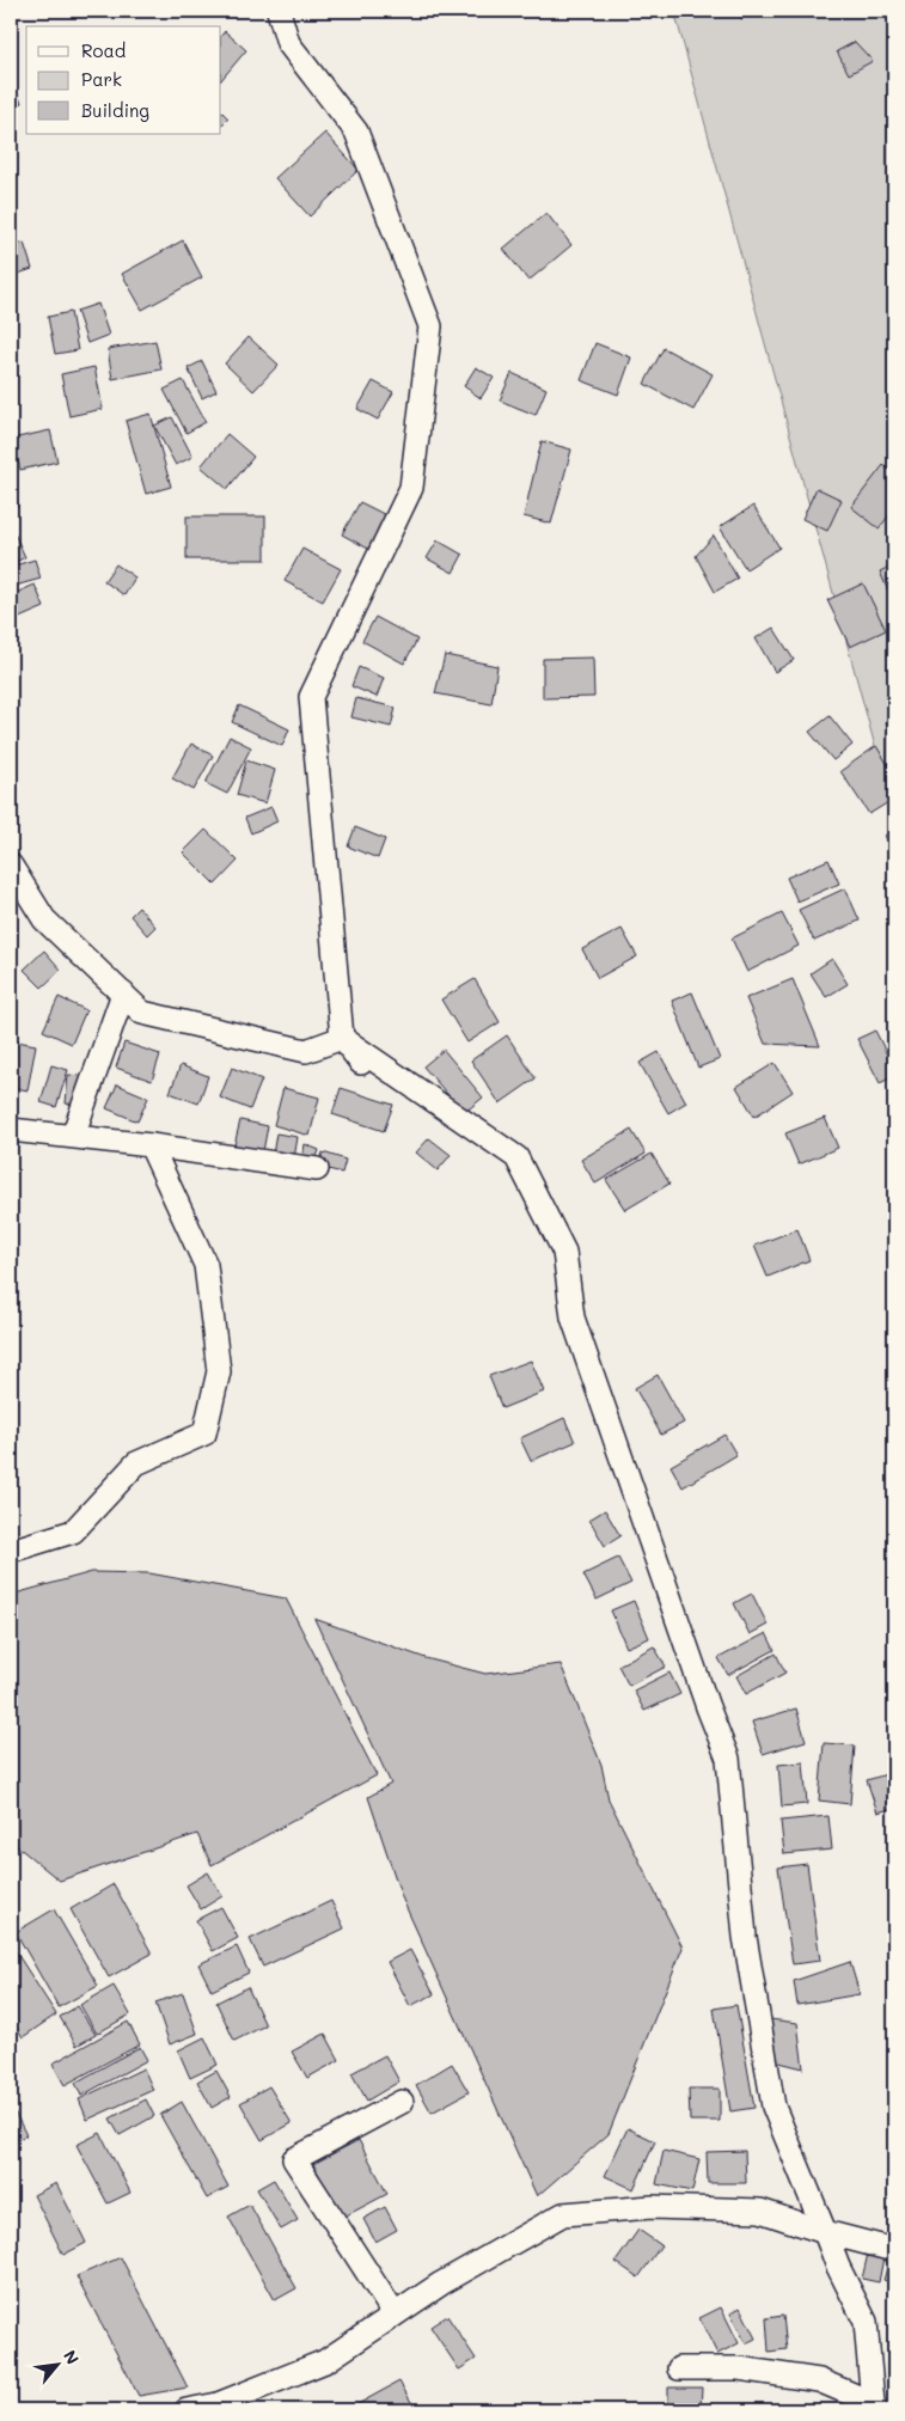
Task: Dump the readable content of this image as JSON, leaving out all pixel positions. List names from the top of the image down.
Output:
{
  "legend": ["Road", "Park", "Building"],
  "north": "top right"
}
